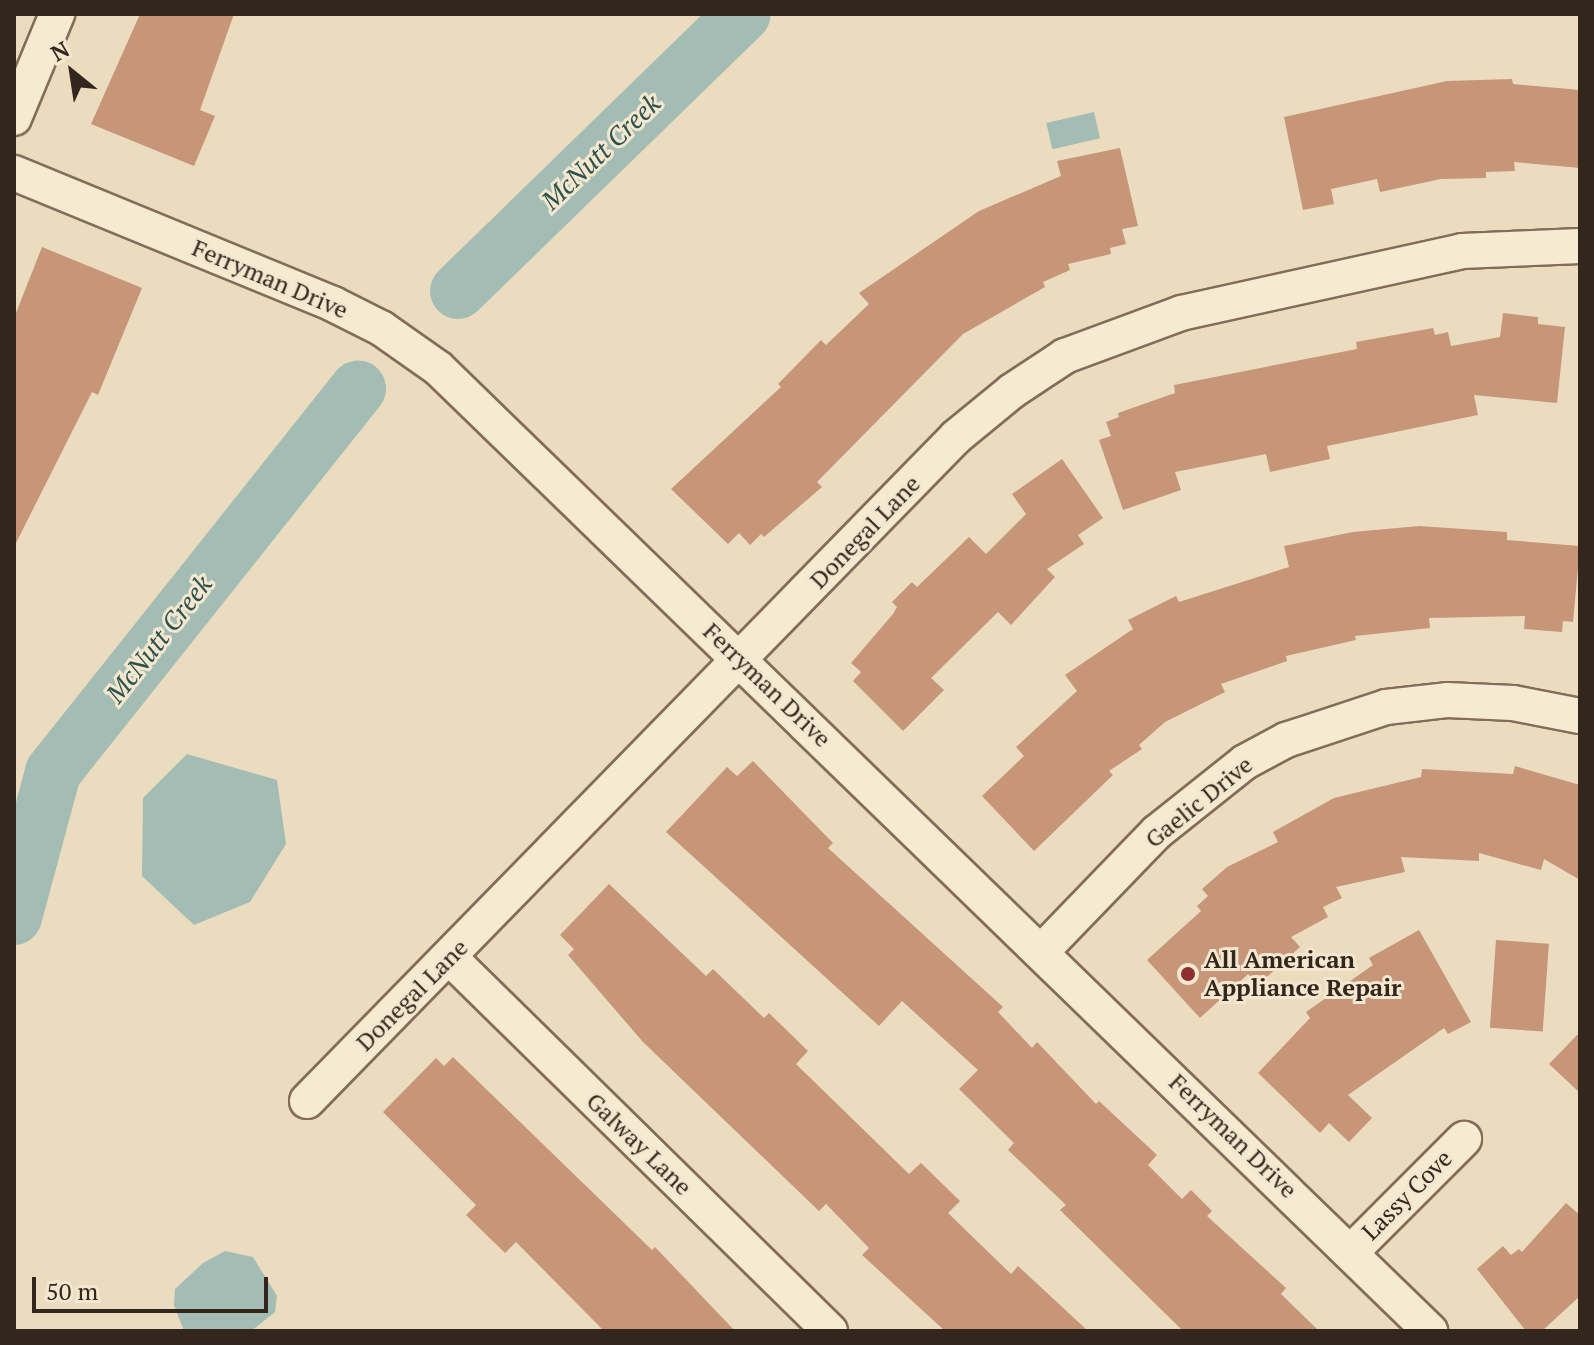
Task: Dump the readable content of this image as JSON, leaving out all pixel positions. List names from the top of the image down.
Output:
{
  "streets": {
    "street": [
      "Ferryman Drive",
      "Donegal Lane",
      "Gaelic Drive",
      "Galway Lane",
      "Lassy Cove"
    ]
  },
  "crossings": [
    ["Ferryman Drive", "Donegal Lane"],
    ["Ferryman Drive", "Gaelic Drive"],
    ["Ferryman Drive", "Lassy Cove"],
    ["Donegal Lane", "Galway Lane"]
  ],
  "water": ["McNutt Creek"],
  "places": ["All American Appliance Repair"],
  "scale_bar": "50 m",
  "north": "top left"
}
